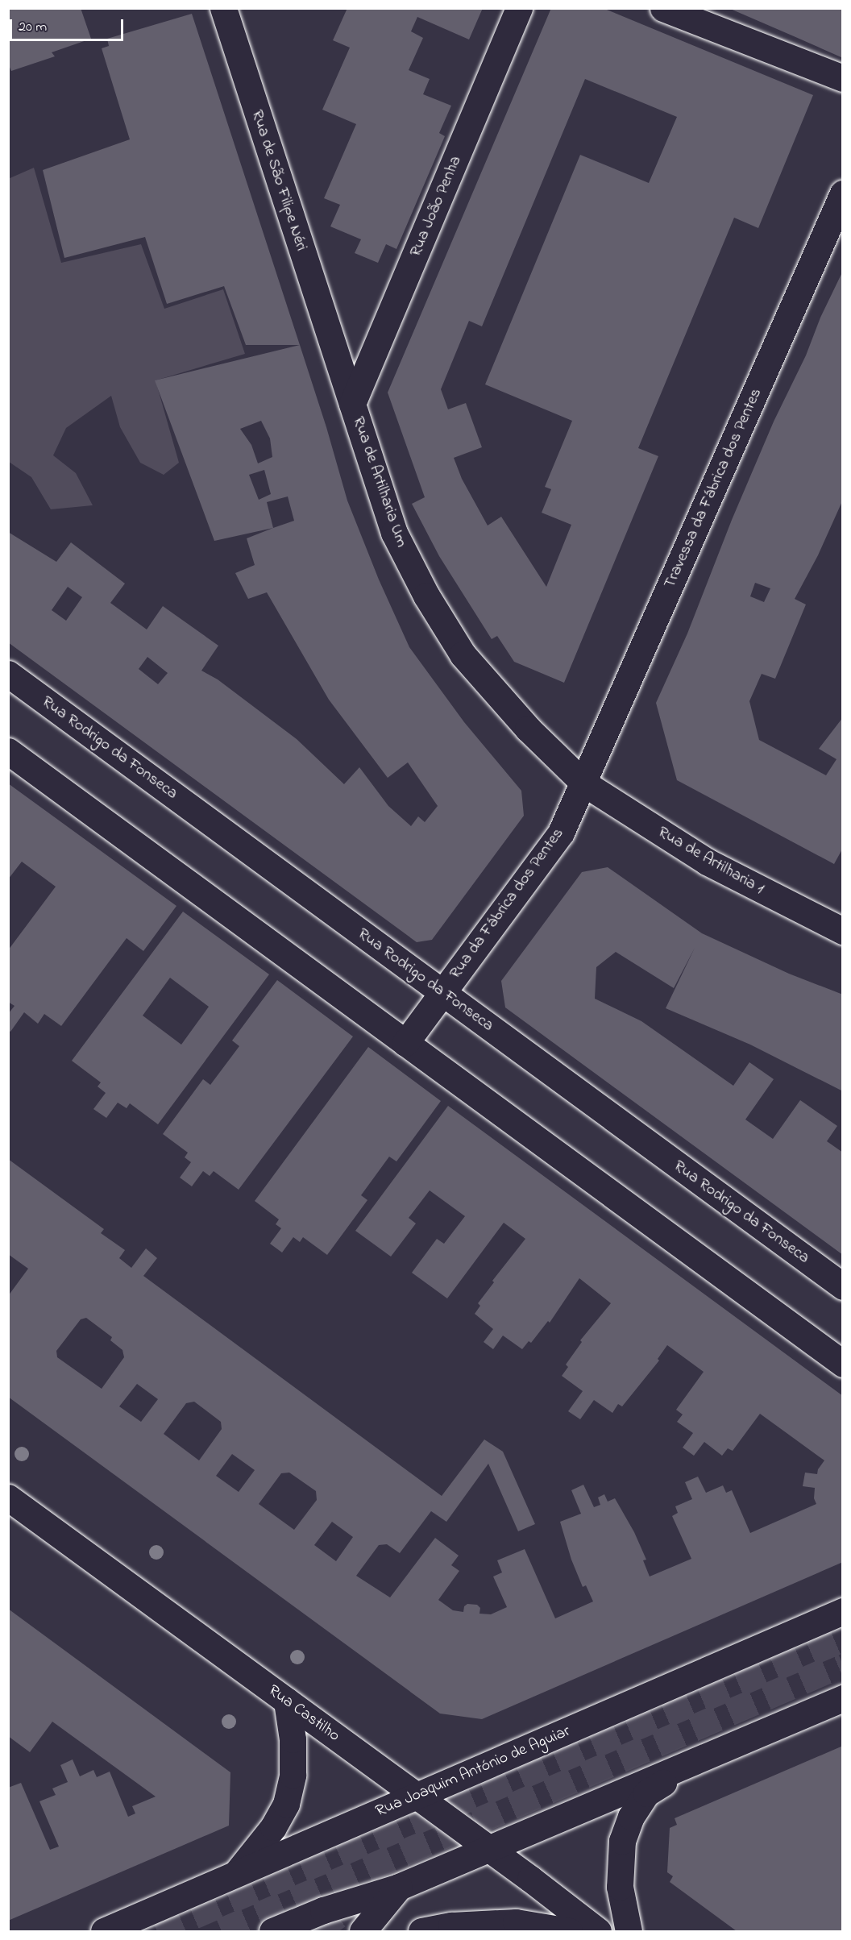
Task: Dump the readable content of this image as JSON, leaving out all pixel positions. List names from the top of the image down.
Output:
{
  "streets": {
    "street": [
      "Rua de São Filipe Néri",
      "Rua João Penha",
      "Rua de Artilharia Um",
      "Travessa da Fábrica dos Pentes",
      "Rua Rodrigo da Fonseca",
      "Rua de Artilharia 1",
      "Rua da Fábrica dos Pentes",
      "Rua Castilho",
      "Rua Joaquim António de Aguiar"
    ]
  },
  "crossings": [
    ["Rua de São Filipe Néri", "Rua de Artilharia Um"],
    ["Rua João Penha", "Rua de Artilharia Um"],
    ["Rua de Artilharia Um", "Travessa da Fábrica dos Pentes"],
    ["Rua de Artilharia Um", "Rua de Artilharia 1"],
    ["Rua de Artilharia Um", "Rua da Fábrica dos Pentes"],
    ["Travessa da Fábrica dos Pentes", "Rua de Artilharia 1"],
    ["Travessa da Fábrica dos Pentes", "Rua da Fábrica dos Pentes"],
    ["Rua Rodrigo da Fonseca", "Rua da Fábrica dos Pentes"],
    ["Rua de Artilharia 1", "Rua da Fábrica dos Pentes"],
    ["Rua Castilho", "Rua Joaquim António de Aguiar"]
  ],
  "scale_bar": "20 m"
}
